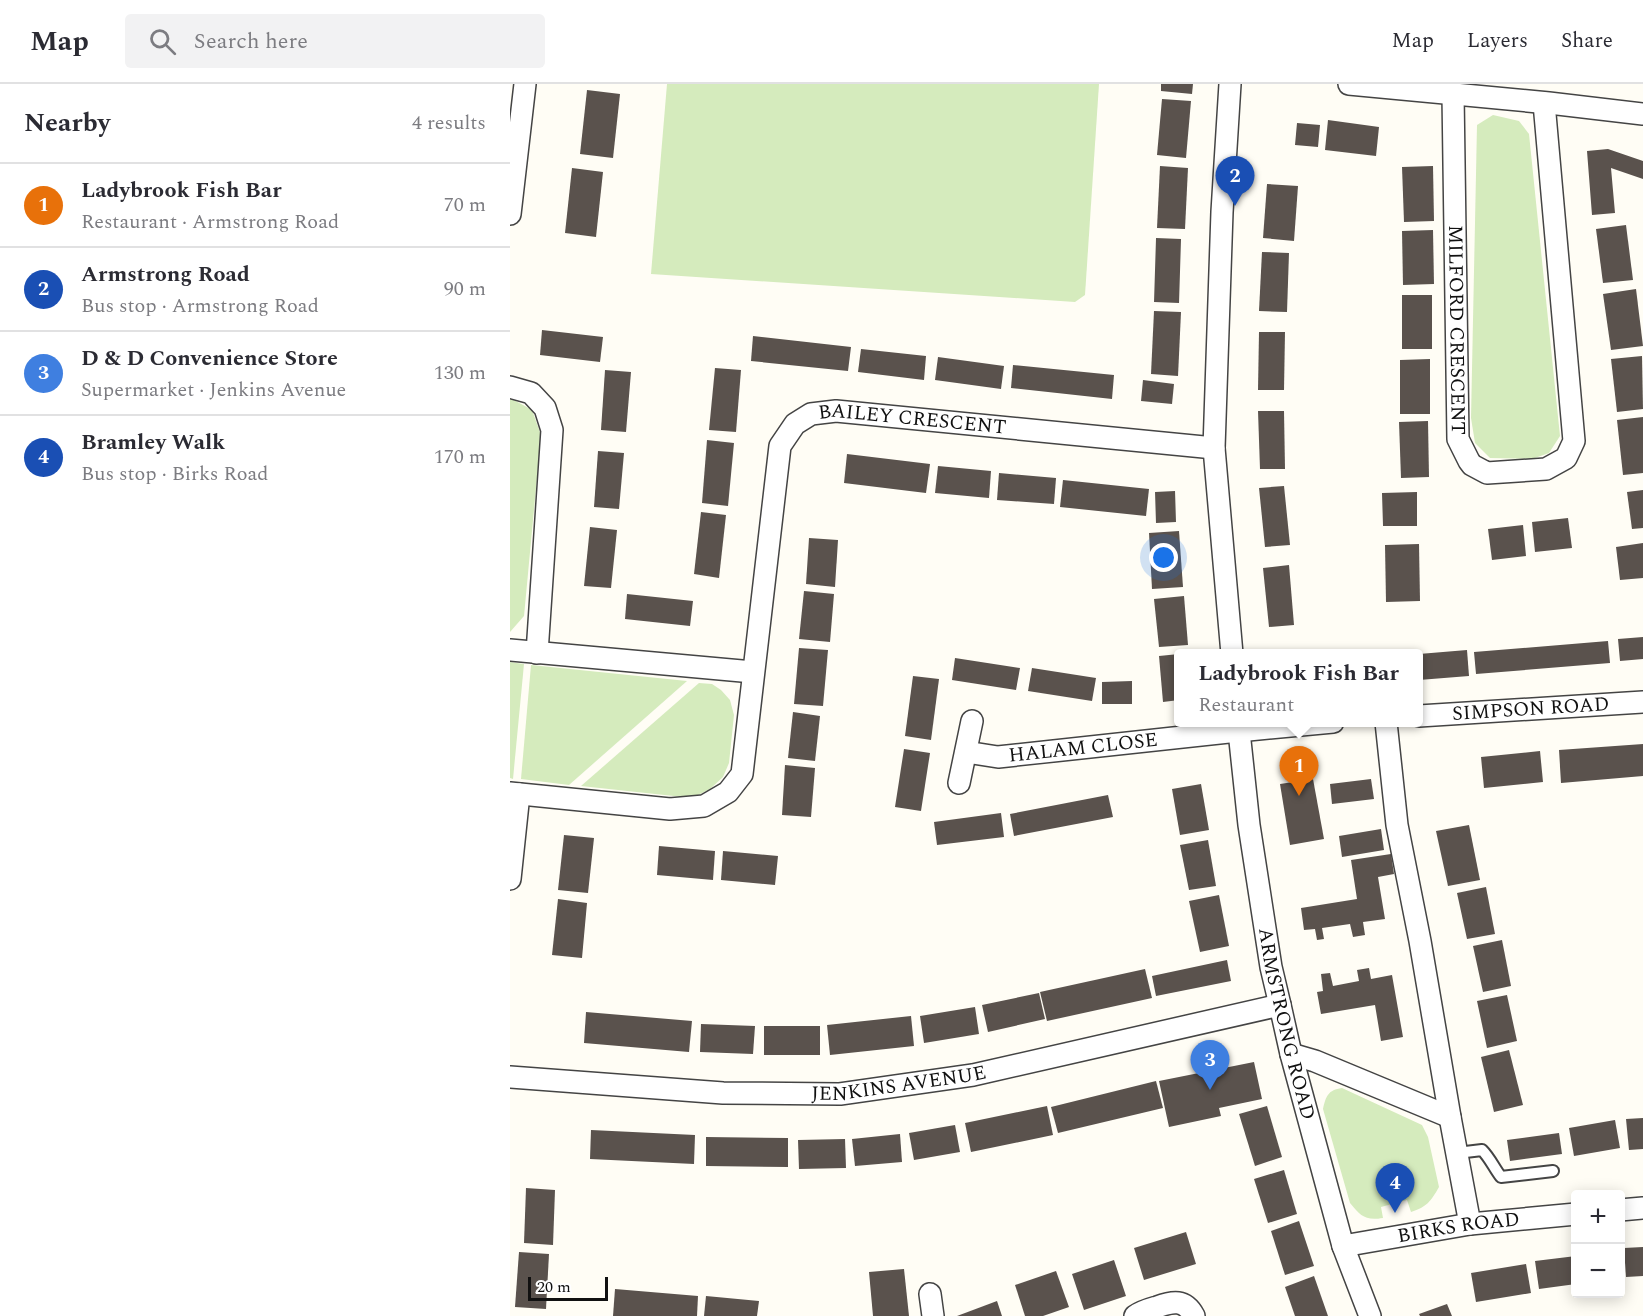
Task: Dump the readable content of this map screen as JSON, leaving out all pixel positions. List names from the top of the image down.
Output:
{
  "streets": {
    "street": [
      "MILFORD CRESCENT",
      "BAILEY CRESCENT",
      "SIMPSON ROAD",
      "HALAM CLOSE",
      "ARMSTRONG ROAD",
      "JENKINS AVENUE",
      "BIRKS ROAD"
    ]
  },
  "crossings": [
    ["HALAM CLOSE", "ARMSTRONG ROAD"],
    ["ARMSTRONG ROAD", "JENKINS AVENUE"],
    ["ARMSTRONG ROAD", "BIRKS ROAD"]
  ],
  "scale_bar": "20 m",
  "page": {
    "header": "Map",
    "search": "Search here",
    "nav": ["Map", "Layers", "Share"],
    "heading": ["Nearby", "4 results"],
    "pins": [
      "2",
      "1",
      "3",
      "4"
    ],
    "list": [
      {
        "mark": "1",
        "name": "Ladybrook Fish Bar",
        "note": "Restaurant · Armstrong Road",
        "value": "70 m"
      },
      {
        "mark": "2",
        "name": "Armstrong Road",
        "note": "Bus stop · Armstrong Road",
        "value": "90 m"
      },
      {
        "mark": "3",
        "name": "D & D Convenience Store",
        "note": "Supermarket · Jenkins Avenue",
        "value": "130 m"
      },
      {
        "mark": "4",
        "name": "Bramley Walk",
        "note": "Bus stop · Birks Road",
        "value": "170 m"
      }
    ],
    "popup": ["Ladybrook Fish Bar", "Restaurant"],
    "map_buttons": ["+", "−"],
    "scale": "20 m"
  }
}
